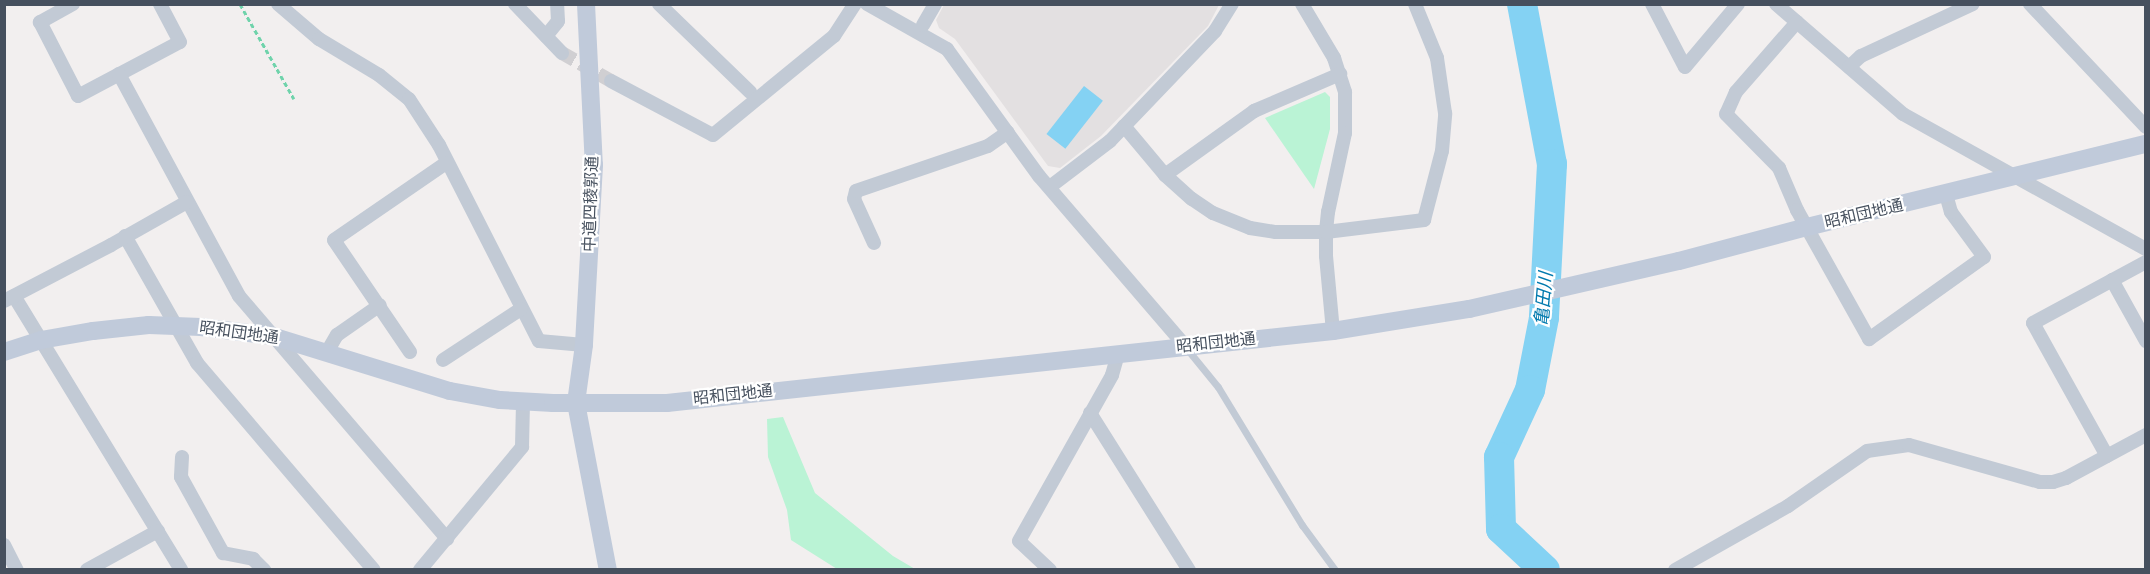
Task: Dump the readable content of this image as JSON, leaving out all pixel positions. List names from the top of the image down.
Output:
{
  "streets": {
    "street": ["中道四稜郭通", "昭和団地通"]
  },
  "crossings": [
    ["中道四稜郭通", "昭和団地通"]
  ],
  "water": ["亀田川"]
}
